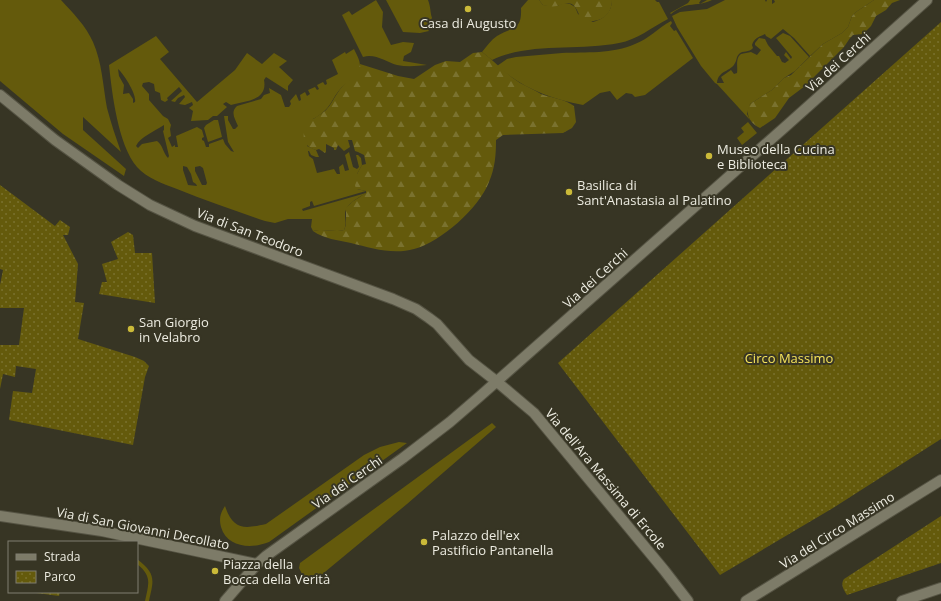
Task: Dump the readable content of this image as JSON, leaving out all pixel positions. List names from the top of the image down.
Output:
{
  "streets": {
    "street": [
      "Via dei Cerchi",
      "Via di San Teodoro",
      "Via dell'Ara Massima di Ercole",
      "Via di San Giovanni Decollato",
      "Via del Circo Massimo"
    ]
  },
  "crossings": [
    ["Via dei Cerchi", "Via di San Teodoro"],
    ["Via dei Cerchi", "Via dell'Ara Massima di Ercole"],
    ["Via dei Cerchi", "Via di San Giovanni Decollato"],
    ["Via di San Teodoro", "Via dell'Ara Massima di Ercole"]
  ],
  "parks": ["Circo Massimo"],
  "places": [
    "Casa di Augusto",
    "Museo della Cucina e Biblioteca",
    "Basilica di Sant'Anastasia al Palatino",
    "San Giorgio in Velabro",
    "Palazzo dell'ex Pastificio Pantanella",
    "Piazza della Bocca della Verità"
  ],
  "legend": ["Strada", "Parco"]
}
